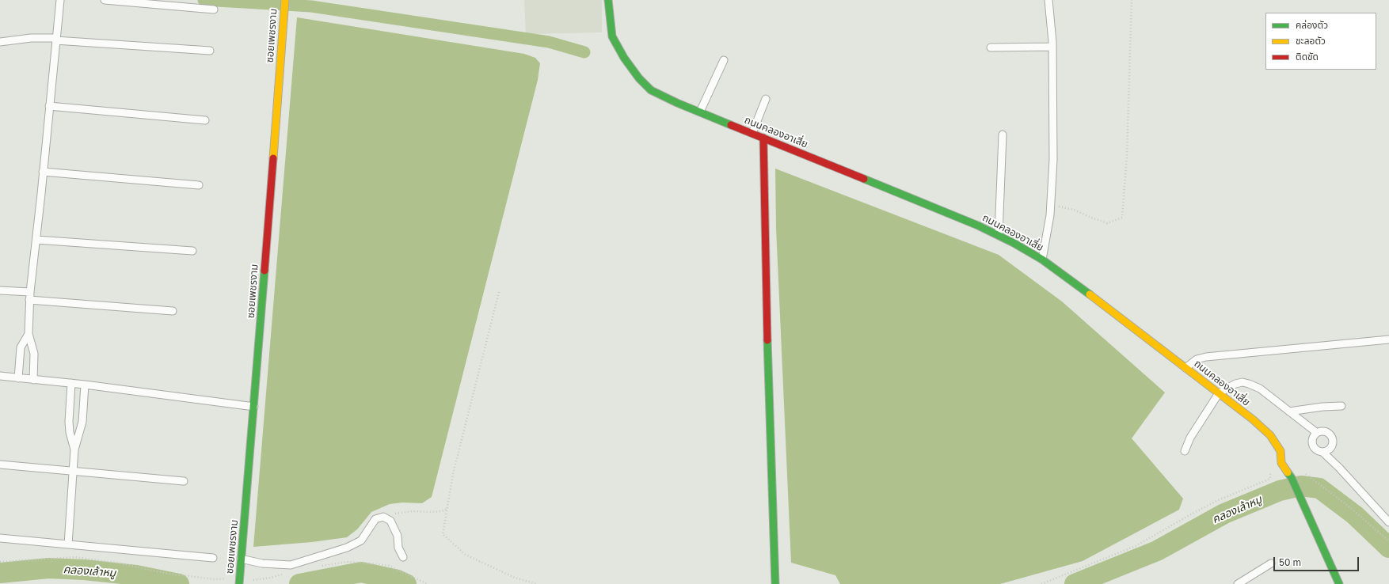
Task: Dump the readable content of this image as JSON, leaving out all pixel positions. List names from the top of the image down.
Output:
{
  "streets": {
    "street": ["ซอยเพชรงาม", "ถนนคลองอาเสี่ย"]
  },
  "water": ["คลองเล้าหมู"],
  "legend": ["คล่องตัว", "ชะลอตัว", "ติดขัด"],
  "scale_bar": "50 m"
}
